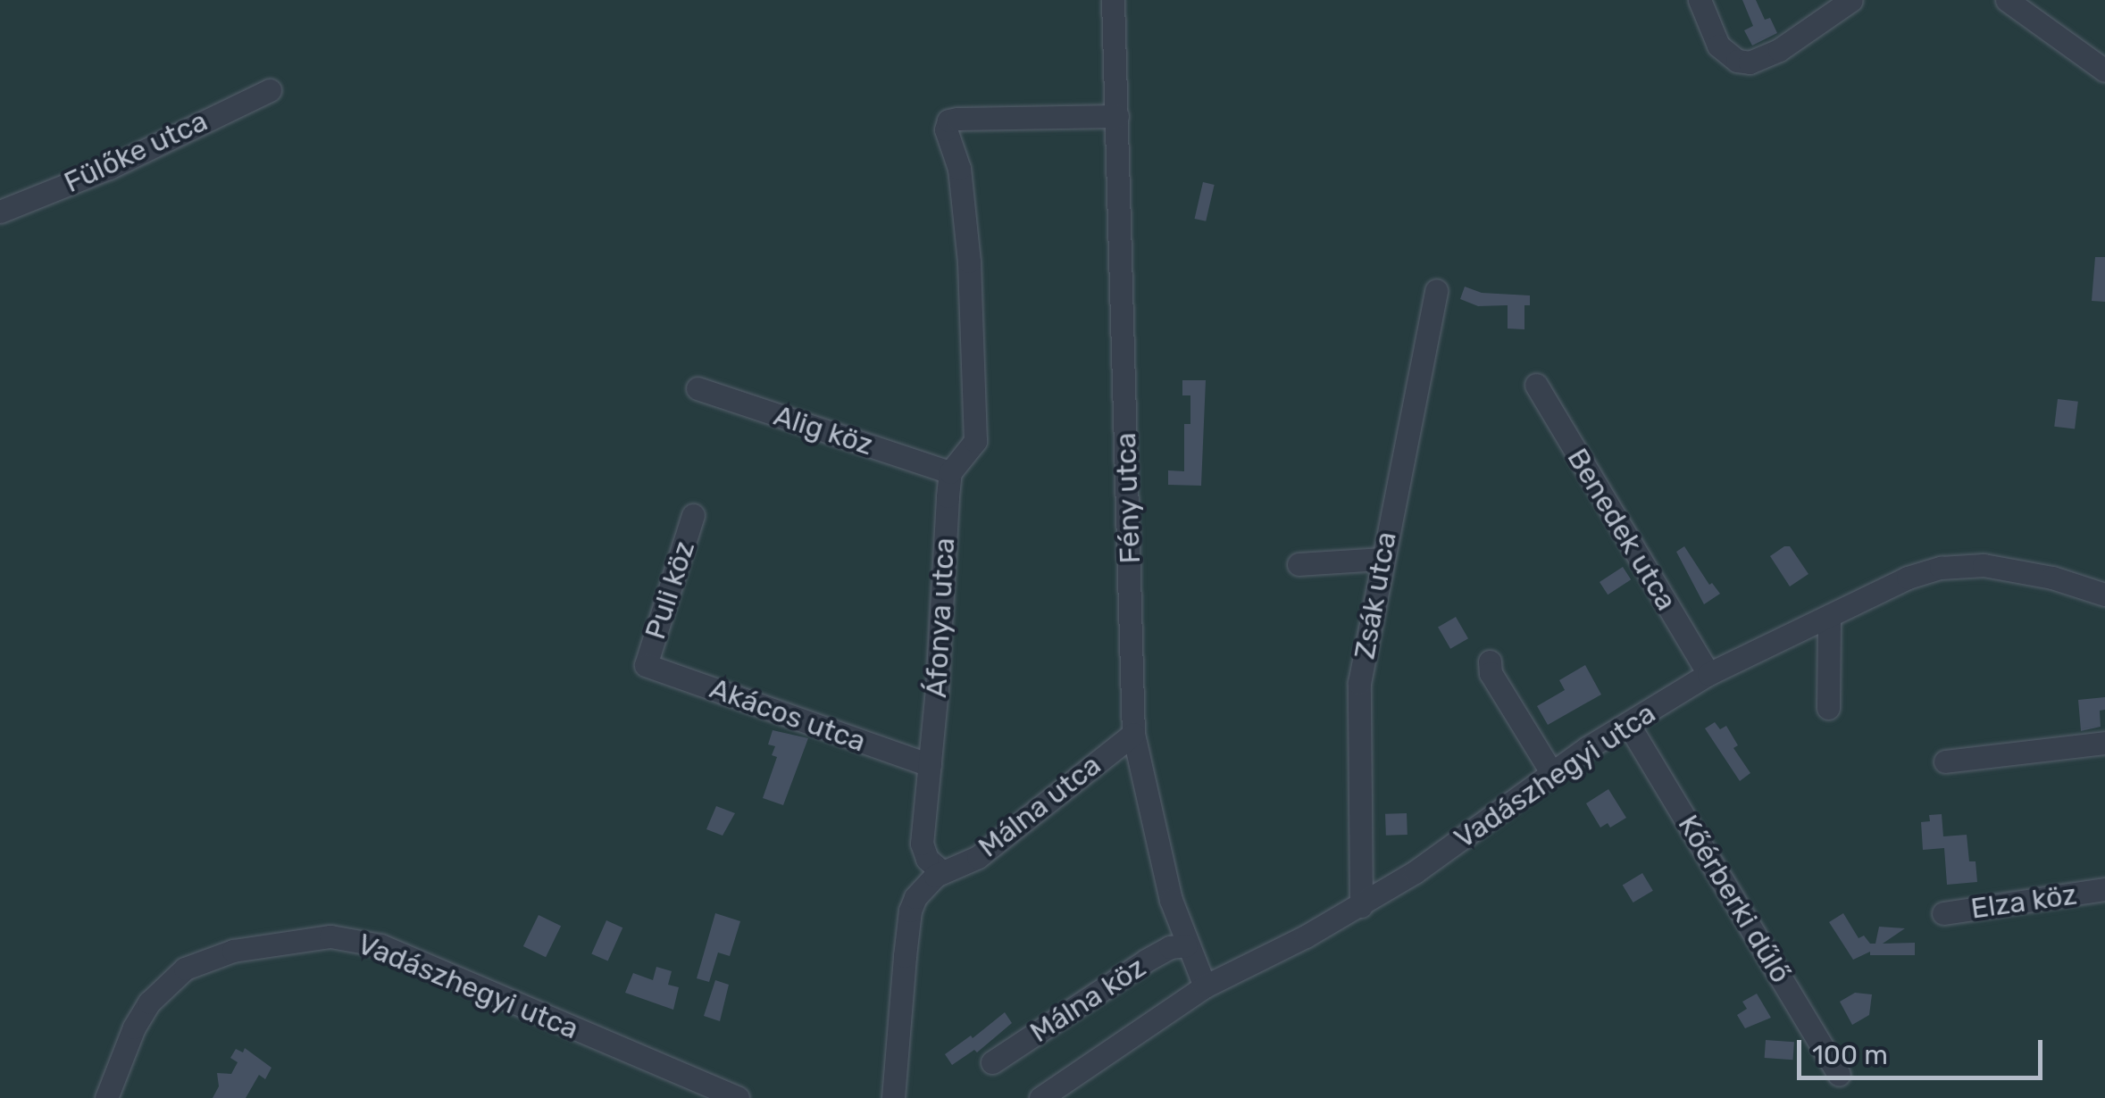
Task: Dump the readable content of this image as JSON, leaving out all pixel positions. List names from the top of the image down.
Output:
{
  "streets": {
    "street": [
      "Fülőke utca",
      "Alig köz",
      "Fény utca",
      "Benedek utca",
      "Puli köz",
      "Zsák utca",
      "Áfonya utca",
      "Akácos utca",
      "Vadászhegyi utca",
      "Málna utca",
      "Kőérberki dűlő",
      "Elza köz",
      "Málna köz"
    ]
  },
  "crossings": [
    ["Alig köz", "Áfonya utca"],
    ["Fény utca", "Vadászhegyi utca"],
    ["Fény utca", "Málna utca"],
    ["Fény utca", "Málna köz"],
    ["Benedek utca", "Vadászhegyi utca"],
    ["Puli köz", "Akácos utca"],
    ["Zsák utca", "Vadászhegyi utca"],
    ["Áfonya utca", "Akácos utca"],
    ["Áfonya utca", "Málna utca"],
    ["Vadászhegyi utca", "Kőérberki dűlő"]
  ],
  "scale_bar": "100 m"
}
